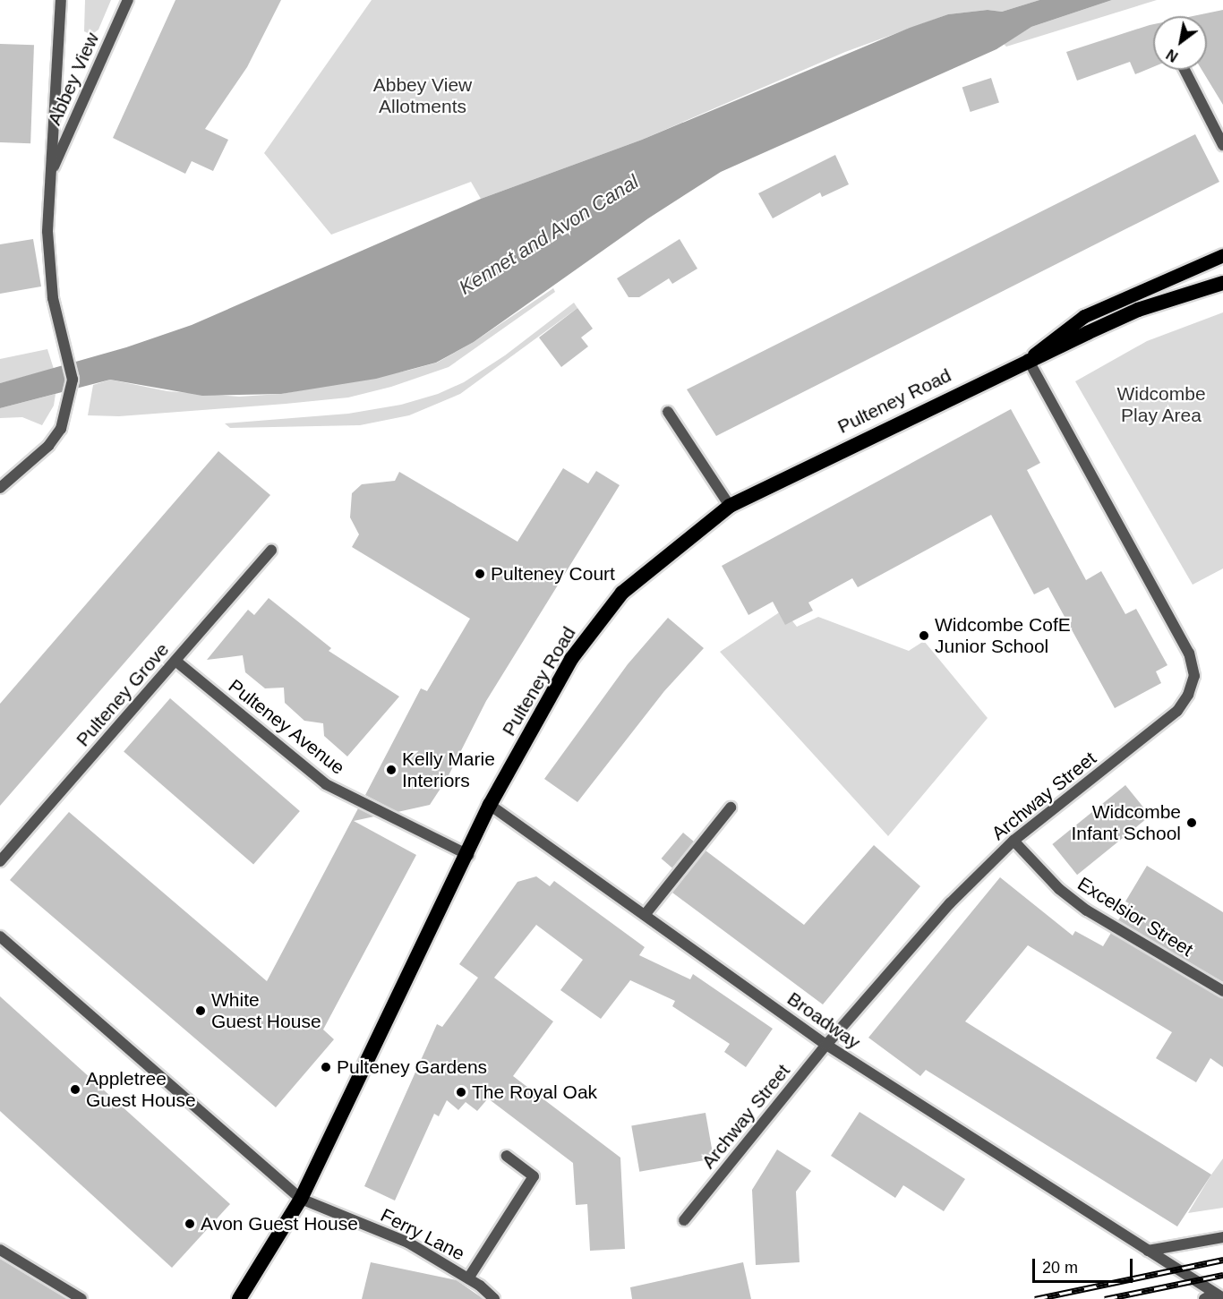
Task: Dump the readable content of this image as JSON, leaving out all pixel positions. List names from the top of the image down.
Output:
{
  "streets": {
    "highway": ["Pulteney Road"],
    "street": [
      "Abbey View",
      "Pulteney Grove",
      "Pulteney Avenue",
      "Archway Street",
      "Excelsior Street",
      "Broadway",
      "Ferry Lane"
    ]
  },
  "crossings": [
    ["Pulteney Road", "Pulteney Avenue"],
    ["Pulteney Road", "Archway Street"],
    ["Pulteney Road", "Broadway"],
    ["Pulteney Road", "Ferry Lane"],
    ["Pulteney Grove", "Pulteney Avenue"],
    ["Archway Street", "Excelsior Street"],
    ["Archway Street", "Broadway"]
  ],
  "water": ["Kennet and Avon Canal"],
  "parks": ["Abbey View Allotments", "Widcombe Play Area"],
  "places": [
    "Pulteney Court",
    "Widcombe CofE Junior School",
    "Kelly Marie Interiors",
    "Widcombe Infant School",
    "White Guest House",
    "Pulteney Gardens",
    "Appletree Guest House",
    "The Royal Oak",
    "Avon Guest House"
  ],
  "scale_bar": "20 m",
  "north": "bottom left"
}
